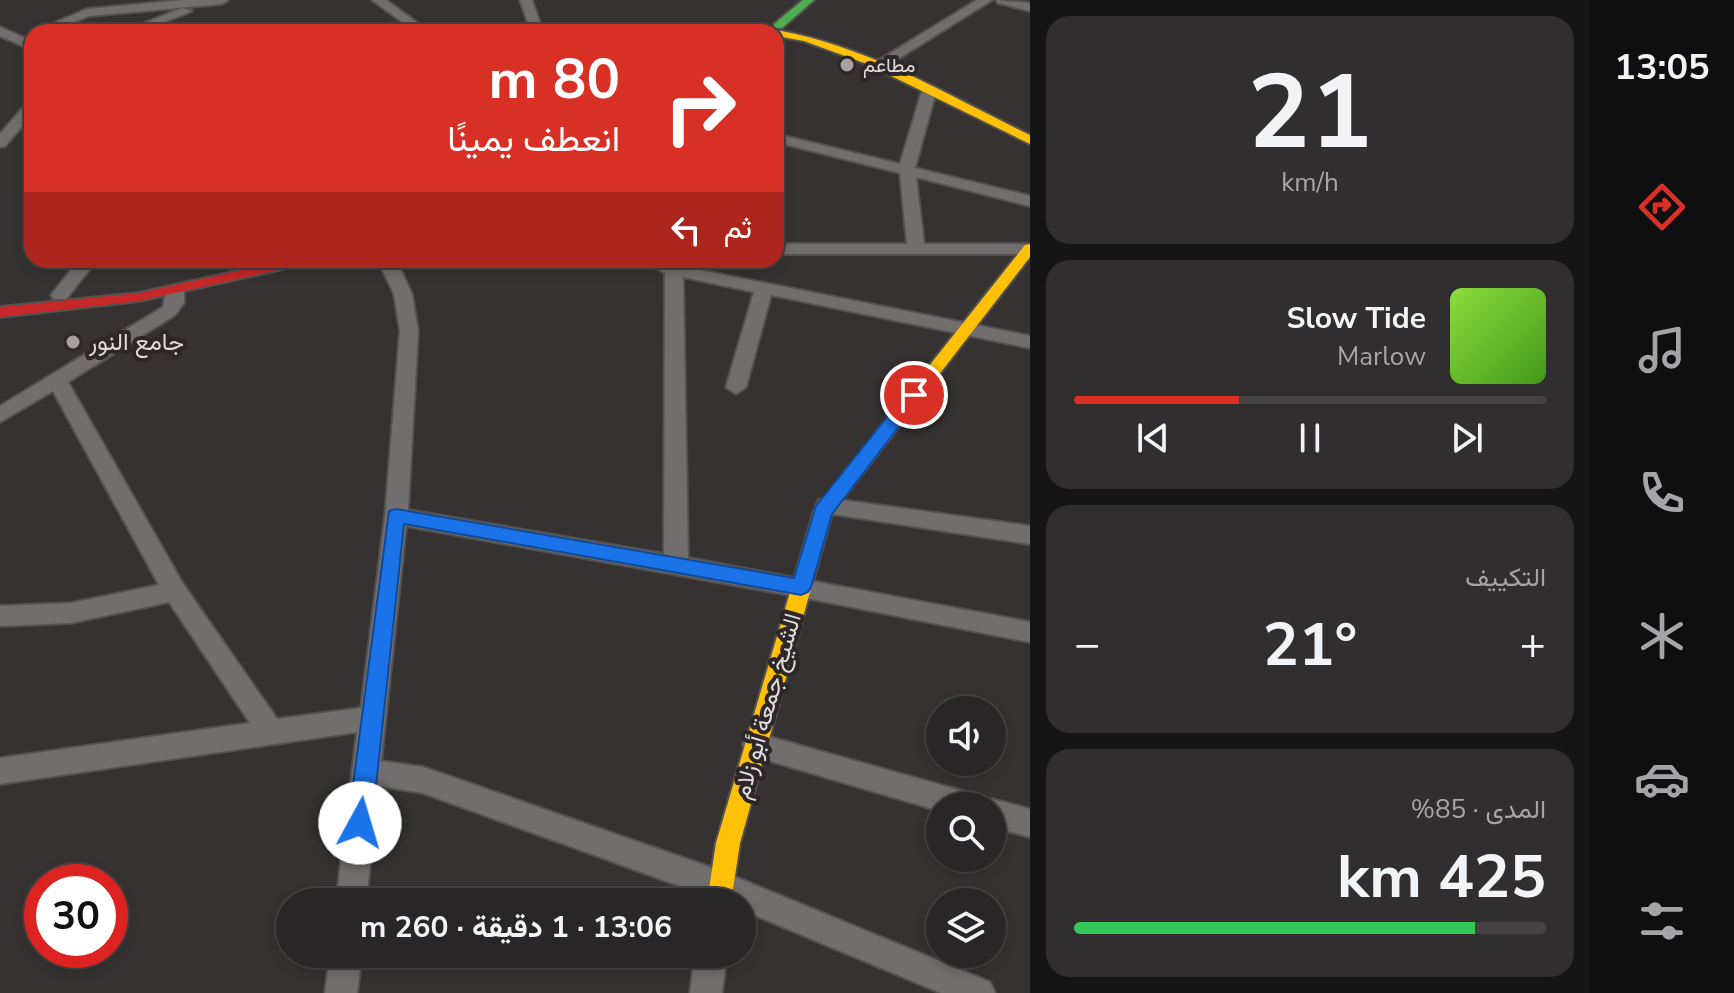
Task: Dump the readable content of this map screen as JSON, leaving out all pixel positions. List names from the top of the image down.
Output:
{
  "streets": {
    "main road": ["الشيخ جمعة أبو زلام"]
  },
  "places": ["مطاعم", "جامع النور"],
  "page": {
    "tabs": "13:05",
    "tile": [
      ["21", "km/h"],
      "التكييف",
      ["المدى · 85%", "425 km"]
    ],
    "turn": ["80 m", "انعطف يمينًا"],
    "then": "ثم",
    "song": ["Slow Tide", "Marlow"],
    "heat": ["−", "21°", "+"],
    "limit": "30",
    "trip": "13:06 · 1 دقيقة · 260 m"
  }
}
